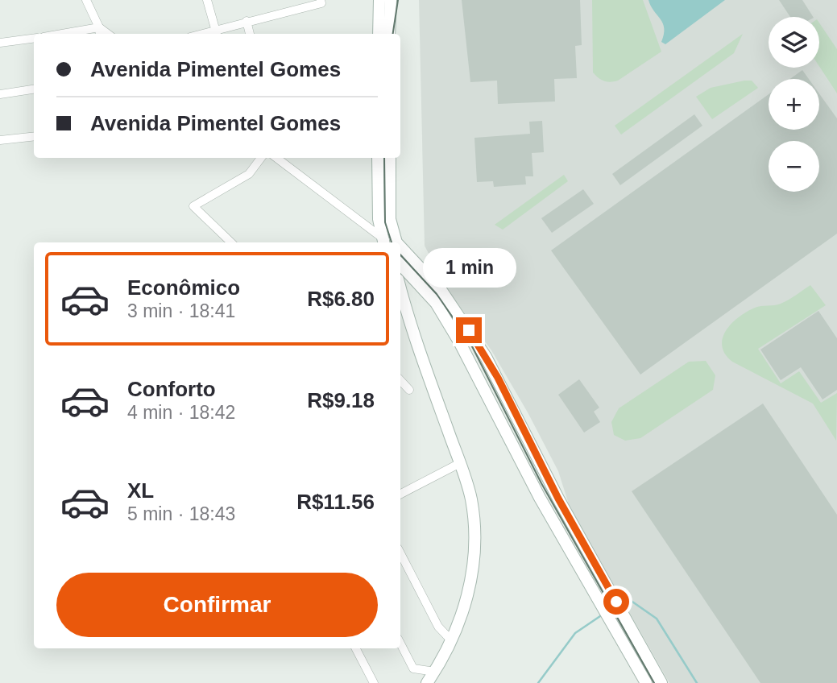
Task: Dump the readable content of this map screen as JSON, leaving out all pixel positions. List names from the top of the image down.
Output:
{
  "page": {
    "map_buttons": ["+", "−"],
    "banner": ["Avenida Pimentel Gomes", "Avenida Pimentel Gomes"],
    "bubble": "1 min",
    "list": [
      {
        "name": "Econômico",
        "note": "3 min · 18:41",
        "value": "R$6.80"
      },
      {
        "name": "Conforto",
        "note": "4 min · 18:42",
        "value": "R$9.18"
      },
      {
        "name": "XL",
        "note": "5 min · 18:43",
        "value": "R$11.56"
      }
    ],
    "buttons": "Confirmar"
  }
}
